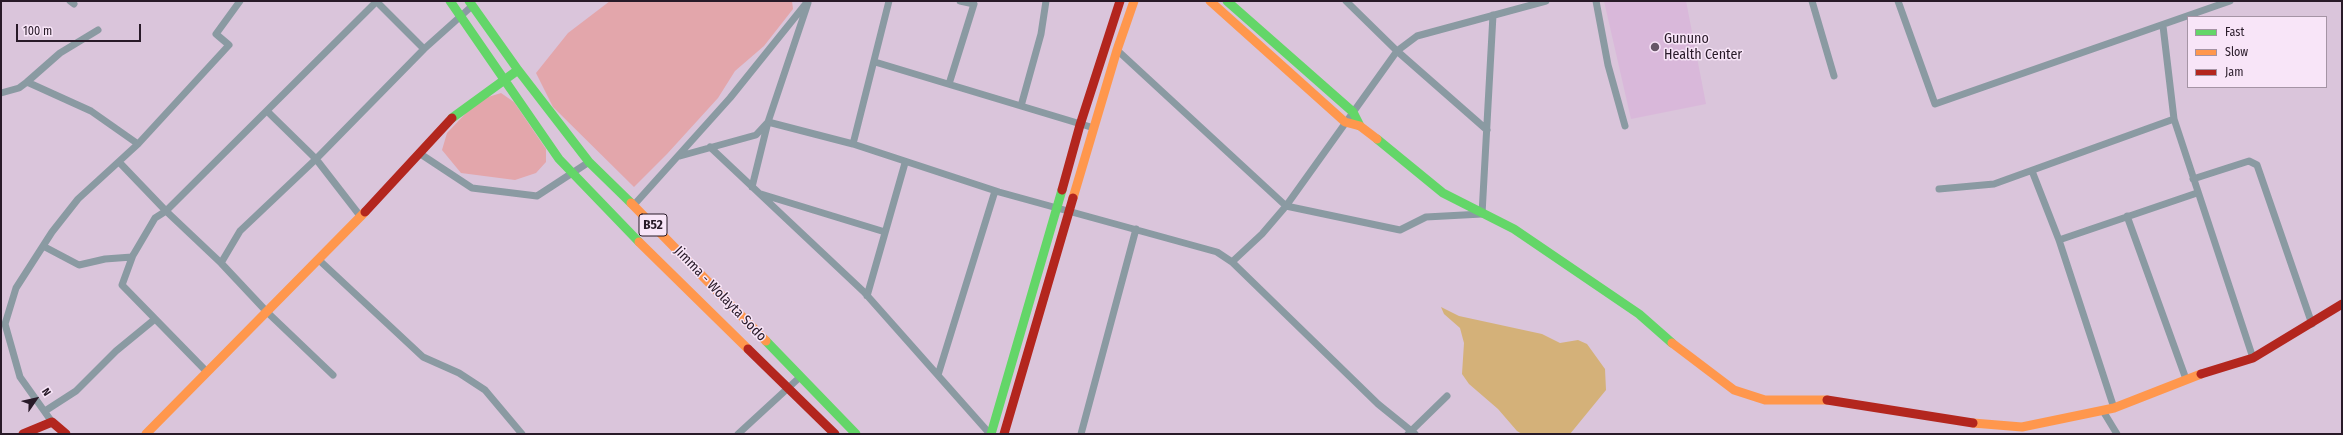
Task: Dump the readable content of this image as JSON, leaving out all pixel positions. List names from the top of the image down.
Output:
{
  "streets": {
    "main road": ["B52", "Jimma - Wolayta Sodo"]
  },
  "places": ["Gununo Health Center"],
  "legend": ["Fast", "Slow", "Jam"],
  "scale_bar": "100 m",
  "north": "top right"
}
